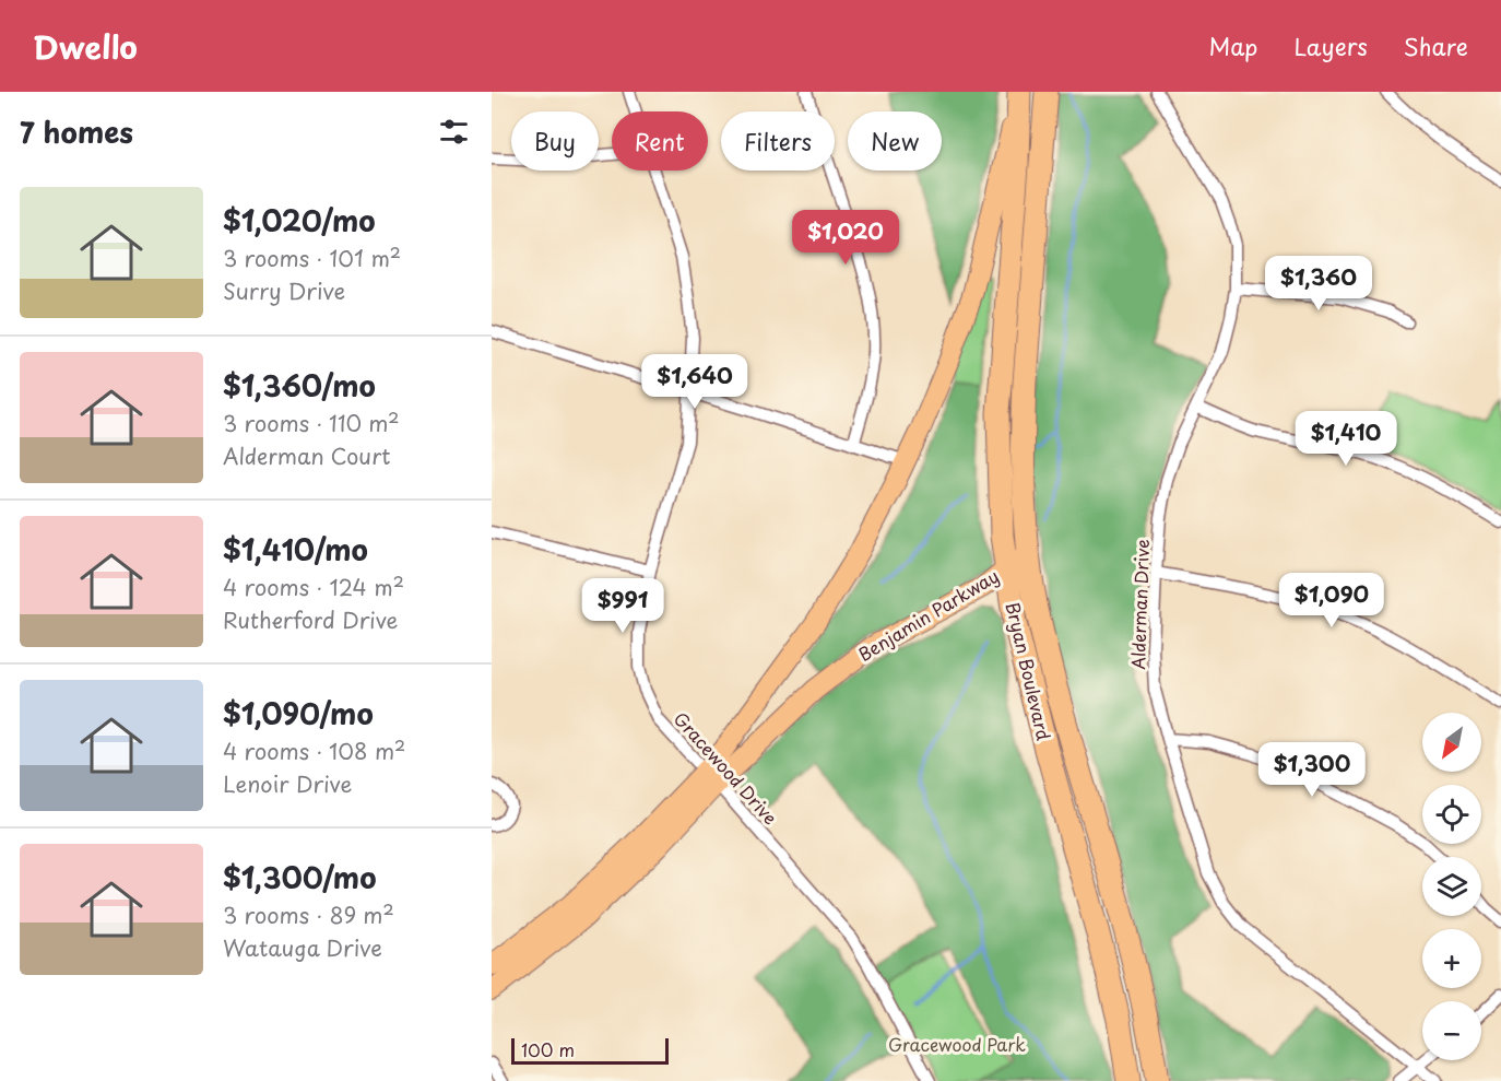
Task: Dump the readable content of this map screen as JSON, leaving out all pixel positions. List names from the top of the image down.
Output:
{
  "streets": {
    "highway": ["Bryan Boulevard"],
    "main road": ["Benjamin Parkway"],
    "street": ["Alderman Drive", "Gracewood Drive"]
  },
  "crossings": [
    ["Benjamin Parkway", "Bryan Boulevard"],
    ["Benjamin Parkway", "Gracewood Drive"]
  ],
  "parks": ["Gracewood Park"],
  "scale_bar": "100 m",
  "north": "bottom left",
  "page": {
    "header": "Dwello",
    "nav": ["Map", "Layers", "Share"],
    "heading": "7 homes",
    "chip": [
      "Buy",
      "Rent",
      "Filters",
      "New"
    ],
    "list": [
      {
        "name": "$1,020/mo",
        "note": "3 rooms · 101 m² · Surry Drive"
      },
      {
        "name": "$1,360/mo",
        "note": "3 rooms · 110 m² · Alderman Court"
      },
      {
        "name": "$1,410/mo",
        "note": "4 rooms · 124 m² · Rutherford Drive"
      },
      {
        "name": "$1,090/mo",
        "note": "4 rooms · 108 m² · Lenoir Drive"
      },
      {
        "name": "$1,300/mo",
        "note": "3 rooms · 89 m² · Watauga Drive"
      }
    ],
    "price": [
      "$1,020",
      "$1,360",
      "$1,640",
      "$1,410",
      "$1,090",
      "$991",
      "$1,300"
    ],
    "map_buttons": ["+", "−"],
    "scale": "100 m"
  }
}
